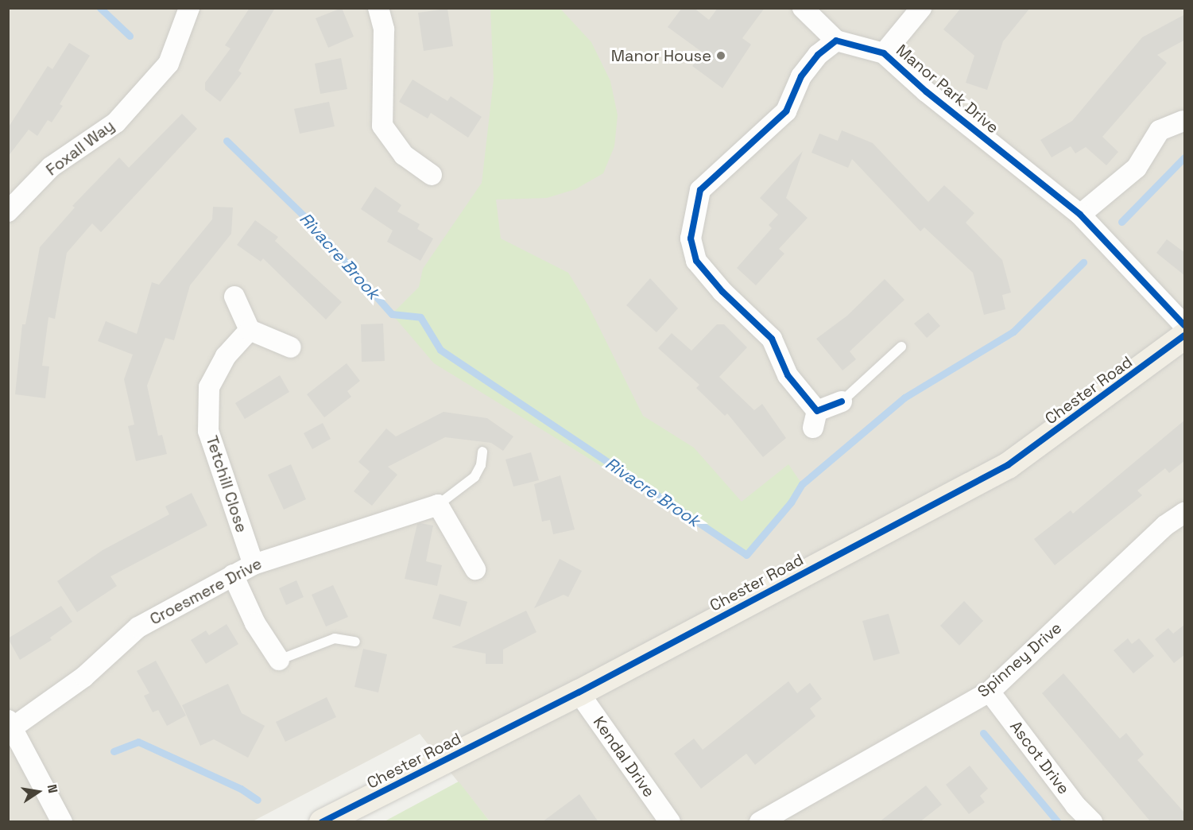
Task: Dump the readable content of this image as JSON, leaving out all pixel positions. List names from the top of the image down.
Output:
{
  "streets": {
    "main road": ["Chester Road"],
    "street": [
      "Manor Park Drive",
      "Foxall Way",
      "Tetchill Close",
      "Croesmere Drive",
      "Spinney Drive",
      "Kendal Drive",
      "Ascot Drive"
    ]
  },
  "crossings": [
    ["Chester Road", "Kendal Drive"],
    ["Tetchill Close", "Croesmere Drive"],
    ["Spinney Drive", "Ascot Drive"]
  ],
  "water": ["Rivacre Brook"],
  "places": ["Manor House"],
  "north": "right"
}
